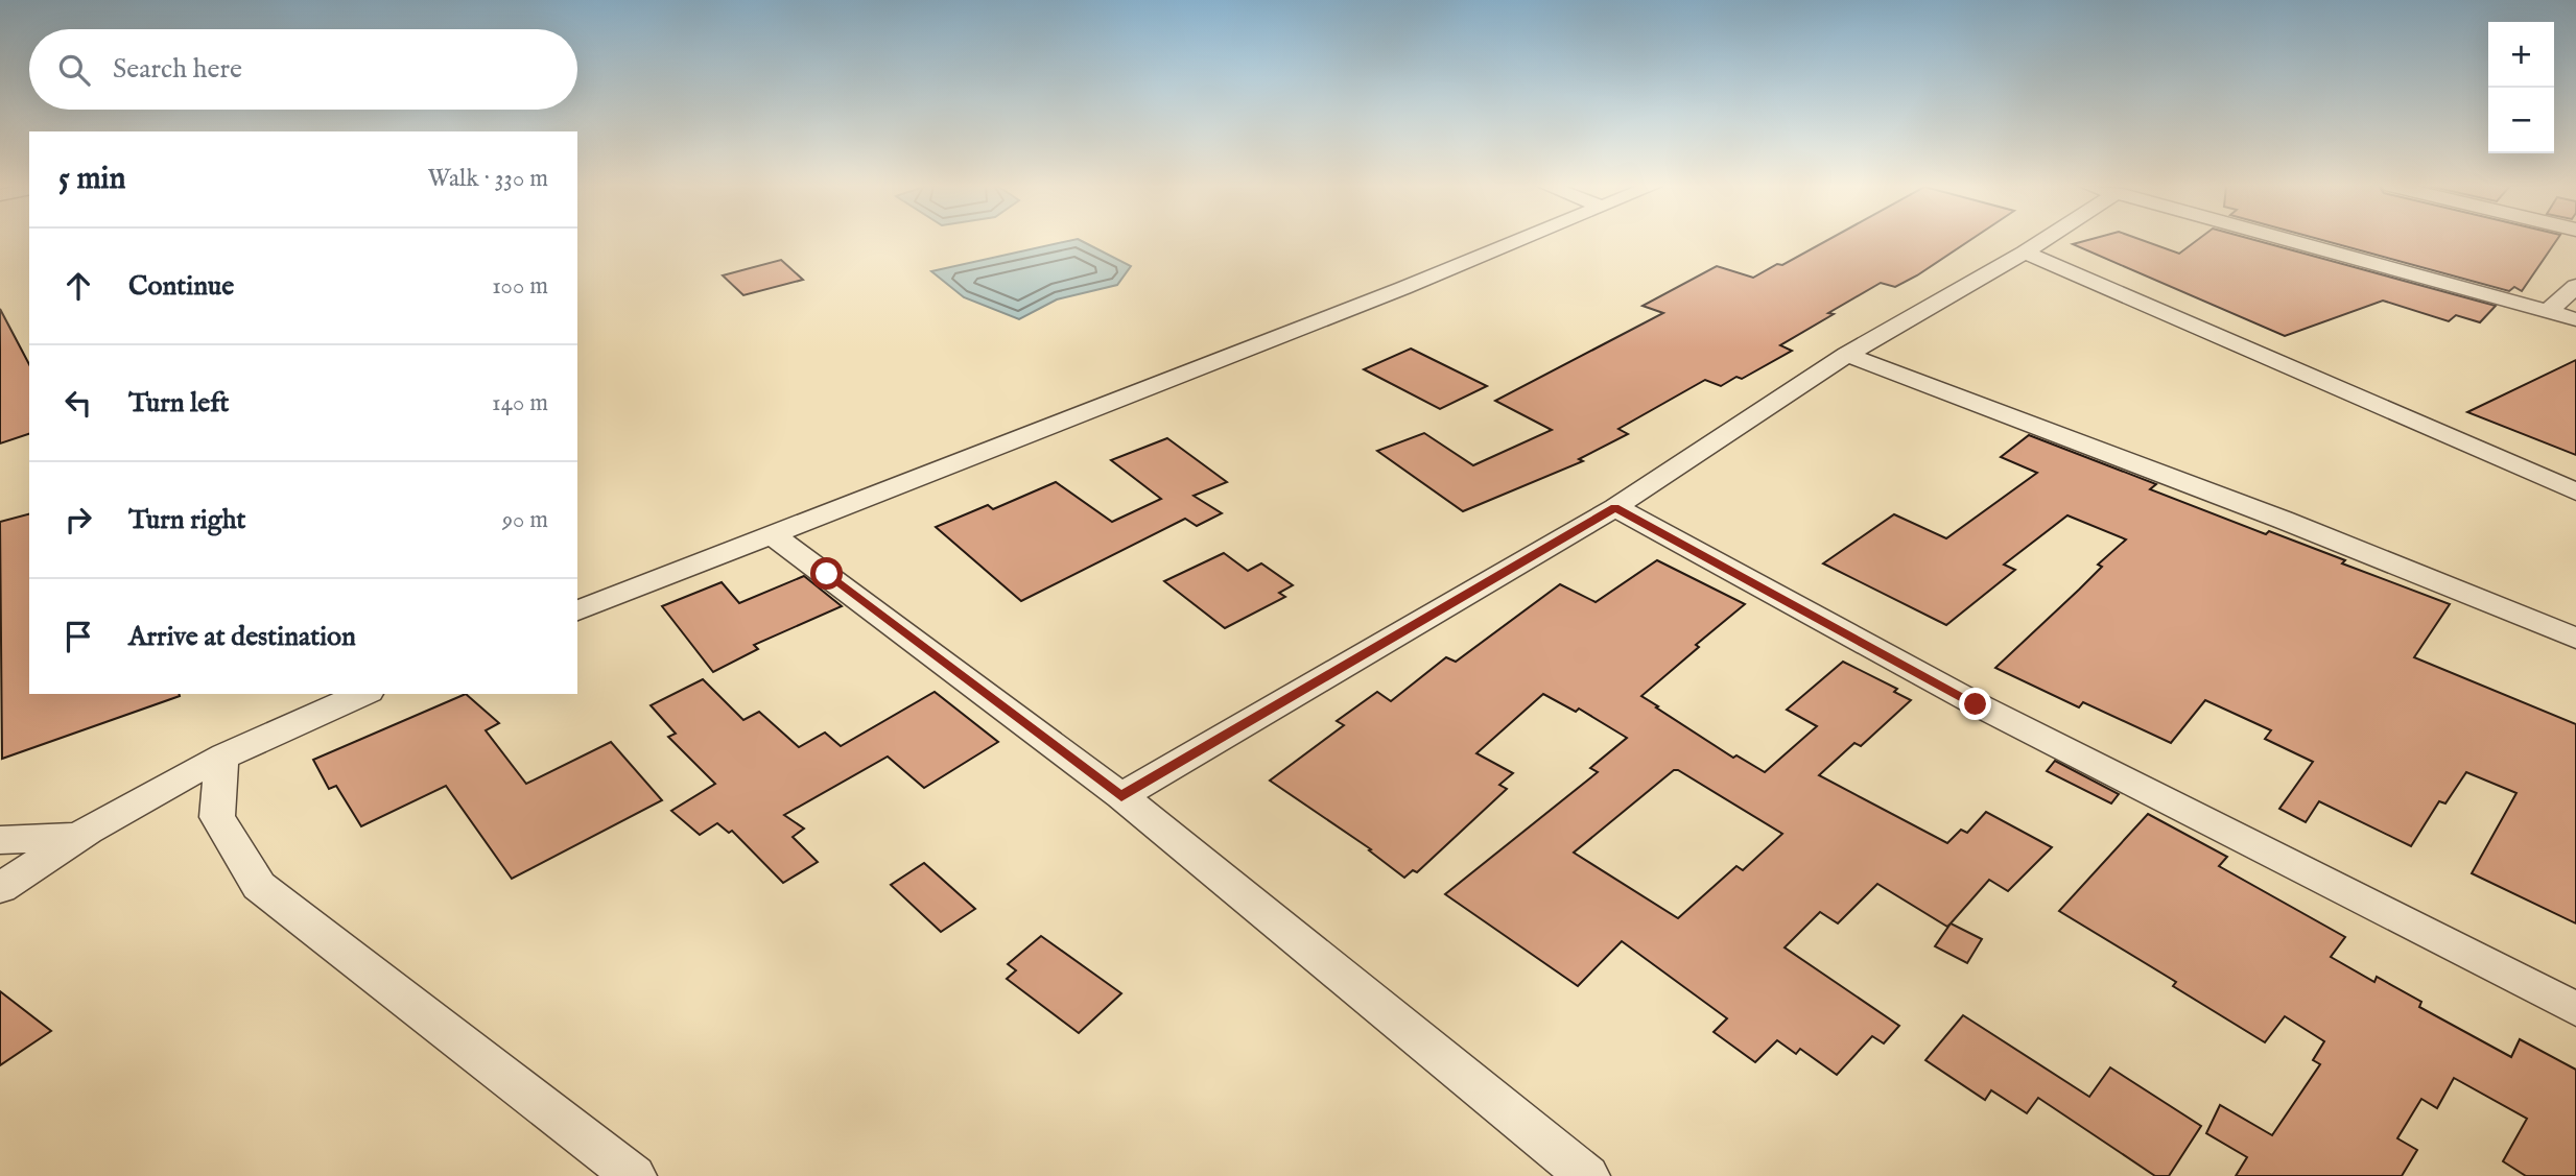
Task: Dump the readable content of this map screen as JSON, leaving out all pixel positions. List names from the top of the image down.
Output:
{
  "page": {
    "map_buttons": ["+", "−"],
    "search": "Search here",
    "heading": ["5 min", "Walk · 330 m"],
    "list": [
      ["Continue", "100 m"],
      ["Turn left", "140 m"],
      ["Turn right", "90 m"],
      "Arrive at destination"
    ]
  }
}
